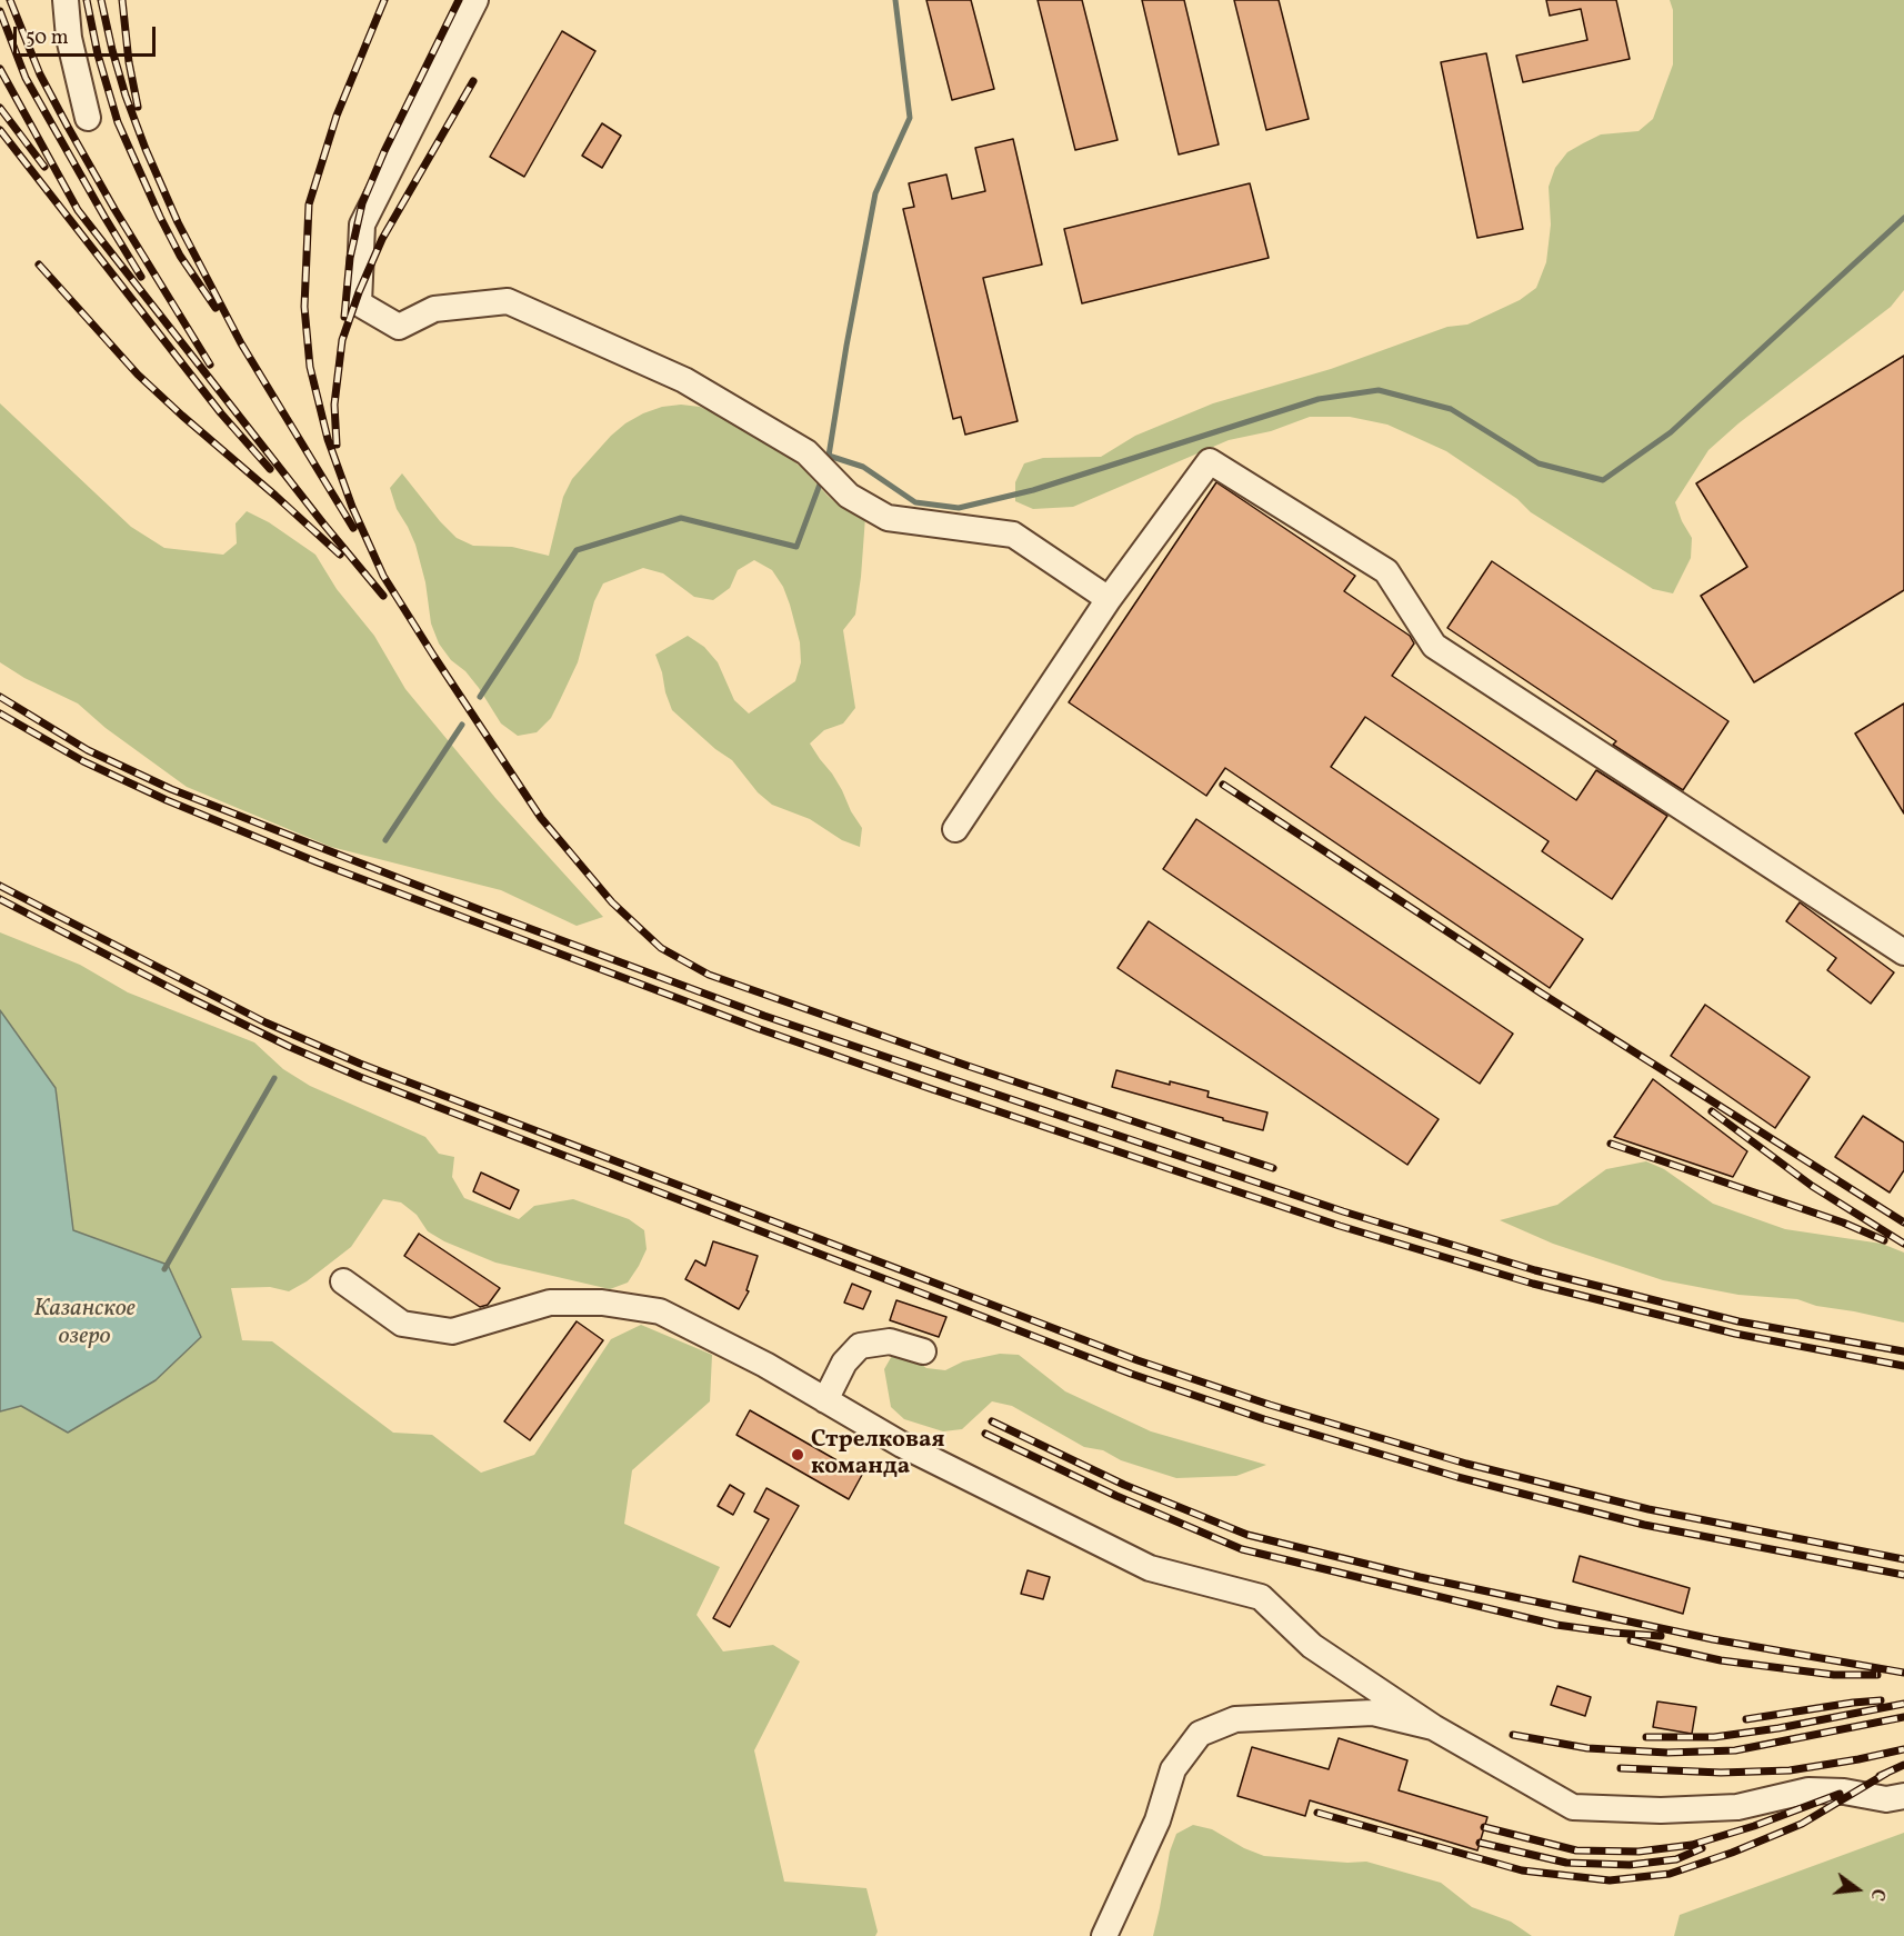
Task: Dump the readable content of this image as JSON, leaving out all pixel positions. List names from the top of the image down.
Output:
{
  "water": ["Казанское озеро"],
  "places": ["Стрелковая команда"],
  "scale_bar": "50 m",
  "north": "right"
}
